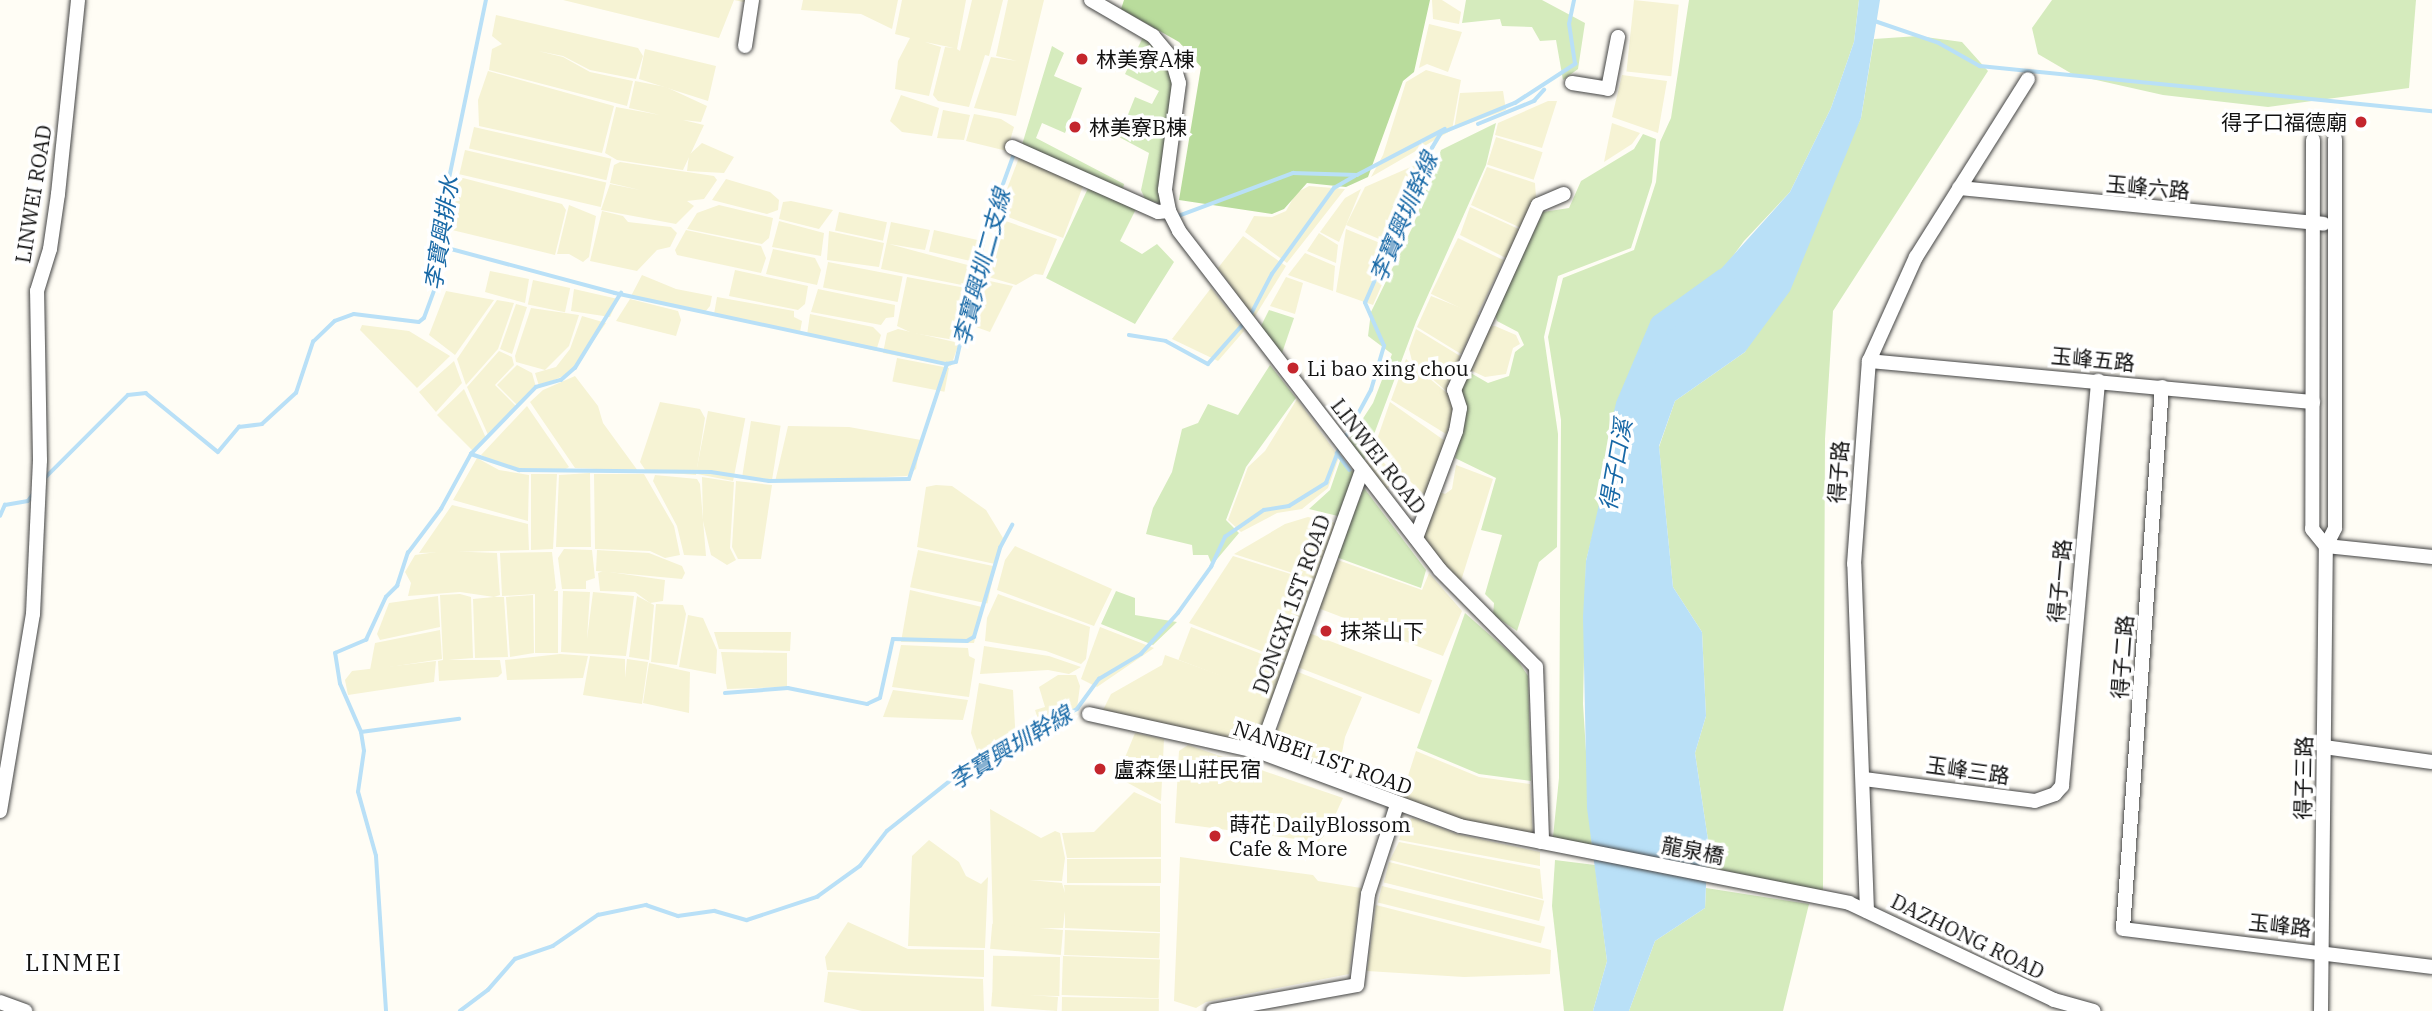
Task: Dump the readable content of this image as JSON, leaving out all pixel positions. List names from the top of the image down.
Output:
{
  "streets": {
    "street": [
      "玉峰六路",
      "LINWEI ROAD",
      "玉峰五路",
      "得子路",
      "得子一路",
      "DONGXI 1ST ROAD",
      "得子二路",
      "NANBEI 1ST ROAD",
      "玉峰三路",
      "得子三路",
      "龍泉橋",
      "玉峰路",
      "DAZHONG ROAD"
    ]
  },
  "crossings": [
    ["玉峰六路", "得子路"],
    ["LINWEI ROAD", "DONGXI 1ST ROAD"],
    ["LINWEI ROAD", "NANBEI 1ST ROAD"],
    ["LINWEI ROAD", "龍泉橋"],
    ["玉峰五路", "得子路"],
    ["玉峰五路", "得子一路"],
    ["玉峰五路", "得子二路"],
    ["得子路", "玉峰三路"],
    ["得子路", "DAZHONG ROAD"],
    ["得子一路", "玉峰三路"],
    ["DONGXI 1ST ROAD", "NANBEI 1ST ROAD"],
    ["得子二路", "玉峰路"],
    ["NANBEI 1ST ROAD", "龍泉橋"],
    ["得子三路", "玉峰路"],
    ["龍泉橋", "DAZHONG ROAD"]
  ],
  "districts": ["LINMEI"],
  "water": [
    "李寶興圳幹線",
    "李寶興排水",
    "李寶興圳二支線",
    "得子口溪"
  ],
  "places": [
    "林美寮A棟",
    "得子口福德廟",
    "林美寮B棟",
    "Li bao xing chou",
    "抹茶山下",
    "盧森堡山莊民宿",
    "蒔花 DailyBlossom Cafe & More"
  ]
}
